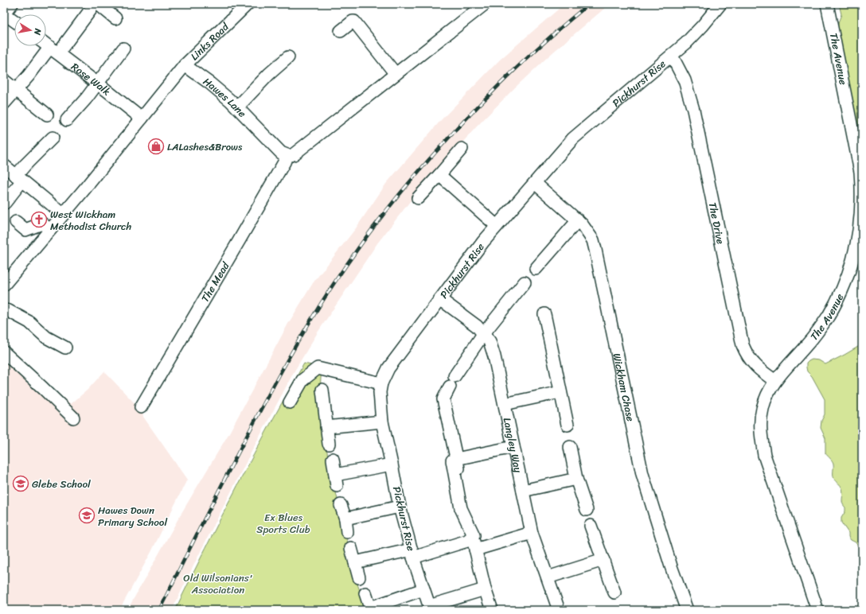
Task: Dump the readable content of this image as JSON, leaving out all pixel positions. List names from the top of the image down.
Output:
{
  "streets": {
    "street": [
      "Links Road",
      "The Avenue",
      "Rose Walk",
      "Pickhurst Rise",
      "Hawes Lane",
      "The Drive",
      "The Mead",
      "Wickham Chase",
      "Langley Way"
    ]
  },
  "crossings": [
    ["Links Road", "Hawes Lane"],
    ["The Avenue", "The Drive"],
    ["Pickhurst Rise", "The Drive"],
    ["Pickhurst Rise", "Wickham Chase"],
    ["Pickhurst Rise", "Langley Way"],
    ["Hawes Lane", "The Mead"]
  ],
  "parks": ["Ex Blues Sports Club", "Old Wilsonians' Association"],
  "places": {
    "shop": ["LALashes&Brows"],
    "church": ["West Wickham Methodist Church"],
    "school or university": ["Glebe School", "Hawes Down Primary School"]
  },
  "north": "right"
}
